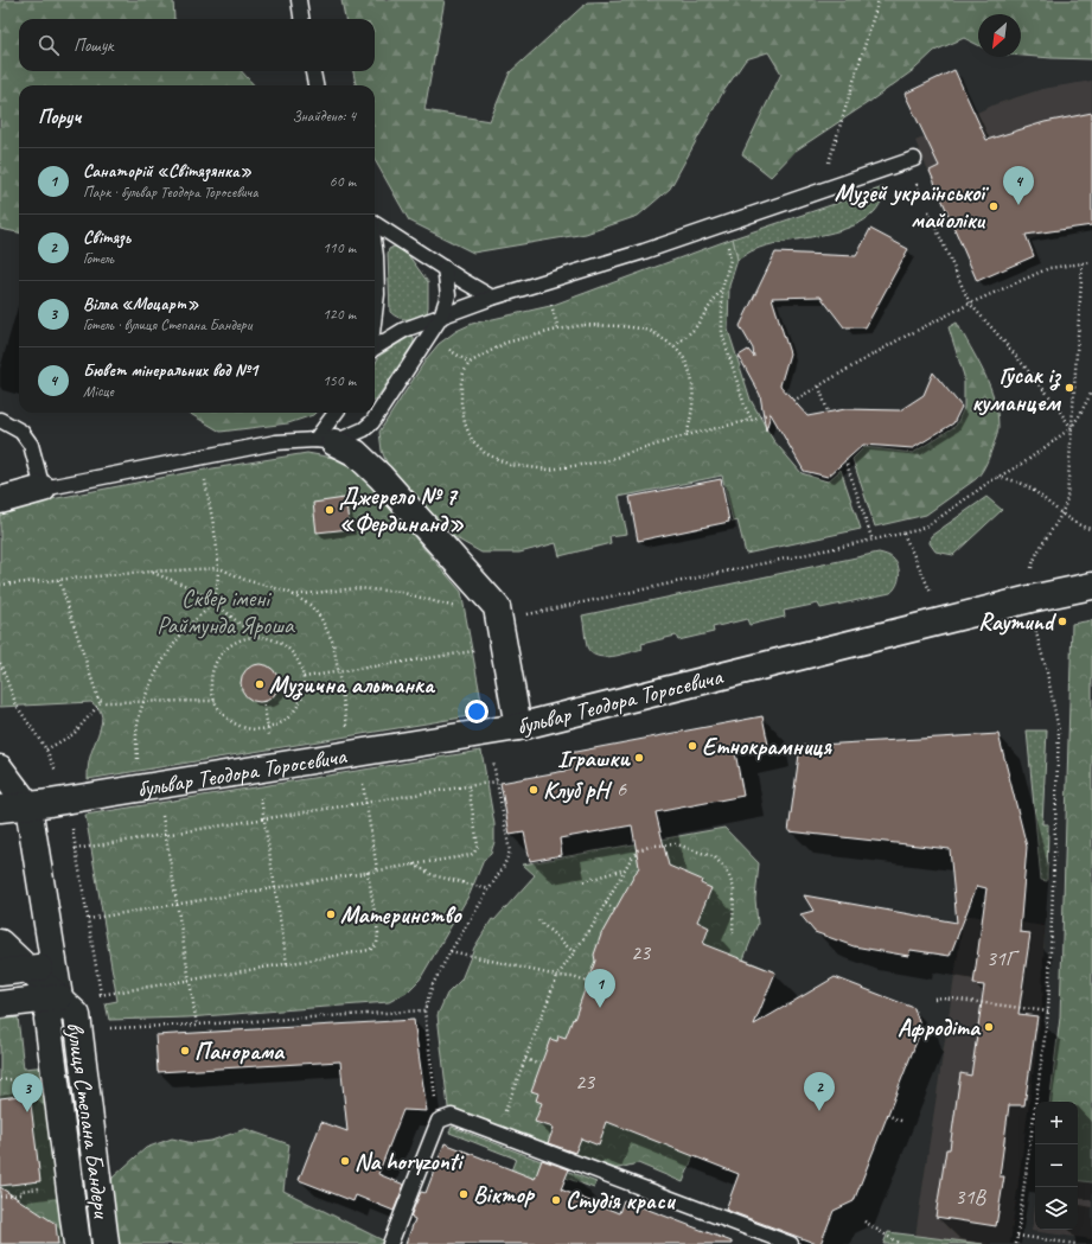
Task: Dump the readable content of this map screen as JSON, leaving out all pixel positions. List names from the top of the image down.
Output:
{
  "streets": {
    "street": ["бульвар Теодора Торосевича", "вулиця Степана Бандери"]
  },
  "parks": ["Сквер імені Раймунда Яроша"],
  "places": [
    "Музей української майоліки",
    "Гусак із куманцем",
    "Джерело № 7 «Фердинанд»",
    "Raymund",
    "Музична альтанка",
    "Етнокрамниця",
    "Іграшки",
    "Клуб pH",
    "Материнство",
    "Афродіта",
    "Панорама",
    "Na horyzonti",
    "Віктор",
    "Студія краси"
  ],
  "house_numbers": [
    "6",
    "23",
    "31Г",
    "23",
    "31В"
  ],
  "north": "bottom left",
  "page": {
    "search": "Пошук",
    "heading": ["Поруч", "Знайдено: 4"],
    "list": [
      {
        "mark": "1",
        "name": "Санаторій «Світязянка»",
        "note": "Парк · бульвар Теодора Торосевича",
        "value": "60 m"
      },
      {
        "mark": "2",
        "name": "Світязь",
        "note": "Готель",
        "value": "110 m"
      },
      {
        "mark": "3",
        "name": "Вілла «Моцарт»",
        "note": "Готель · вулиця Степана Бандери",
        "value": "120 m"
      },
      {
        "mark": "4",
        "name": "Бювет мінеральних вод №1",
        "note": "Місце",
        "value": "150 m"
      }
    ],
    "pins": [
      "4",
      "1",
      "2",
      "3"
    ],
    "map_buttons": ["+", "−"]
  }
}
